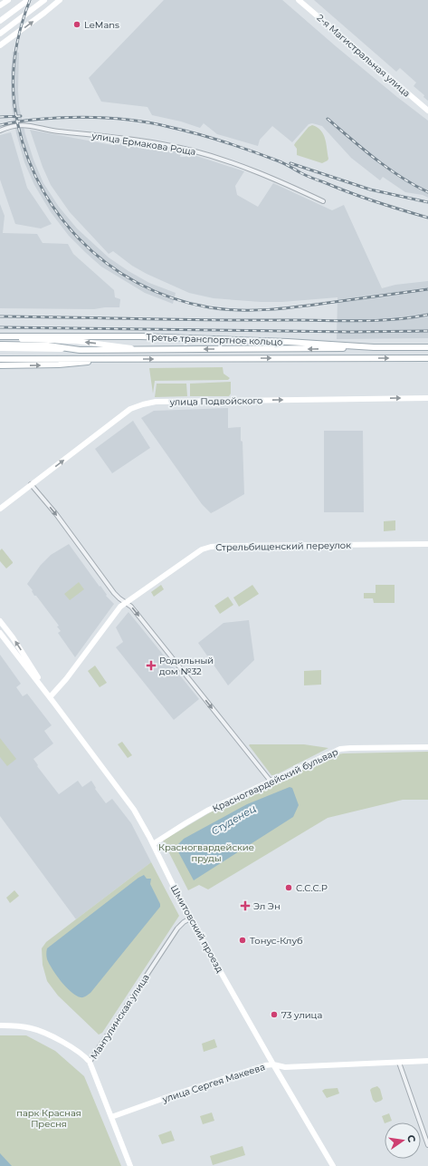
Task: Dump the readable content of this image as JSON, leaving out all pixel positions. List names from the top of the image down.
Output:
{
  "streets": {
    "main road": [
      "2-я Магистральная улица",
      "Третье транспортное кольцо",
      "улица Подвойского",
      "Стрельбищенский переулок",
      "Красногвардейский бульвар",
      "Шмитовский проезд",
      "Мантулинская улица",
      "улица Сергея Макеева"
    ],
    "street": ["улица Ермакова Роща"]
  },
  "crossings": [
    ["Стрельбищенский переулок", "Шмитовский проезд"],
    ["Красногвардейский бульвар", "Шмитовский проезд"],
    ["Шмитовский проезд", "Мантулинская улица"],
    ["Шмитовский проезд", "улица Сергея Макеева"],
    ["Мантулинская улица", "улица Сергея Макеева"]
  ],
  "one_way": ["улица Подвойского"],
  "water": ["Студенец"],
  "parks": ["Красногвардейские пруды", "парк Красная Пресня"],
  "places": {
    "other": [
      "LeMans",
      "С.С.С.Р",
      "Тонус-Клуб",
      "73 улица"
    ],
    "health": ["Родильный дом №32", "Эл Эн"]
  },
  "north": "right"
}
